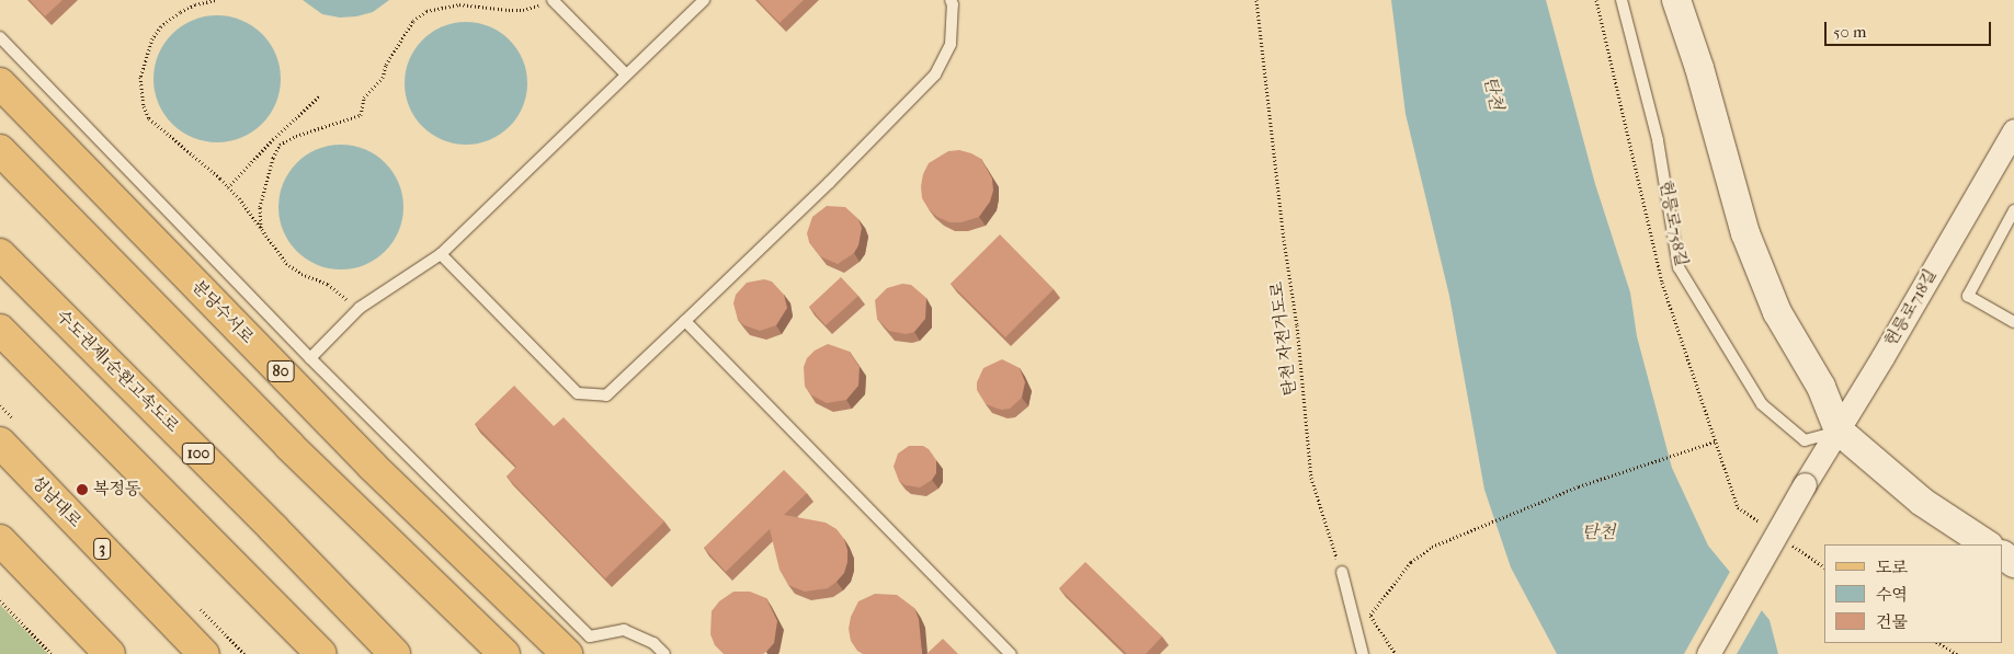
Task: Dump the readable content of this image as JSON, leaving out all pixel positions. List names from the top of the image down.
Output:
{
  "streets": {
    "main road": [
      "분당수서로",
      "수도권제1순환고속도로",
      "80",
      "100",
      "성남대로",
      "3"
    ],
    "street": ["헌릉로718길"],
    "lane": ["헌릉로758길"],
    "path": ["탄천 자전거도로"]
  },
  "crossings": [
    ["헌릉로758길", "헌릉로718길"]
  ],
  "water": ["탄천"],
  "places": ["복정동"],
  "legend": ["도로", "수역", "건물"],
  "scale_bar": "50 m"
}
